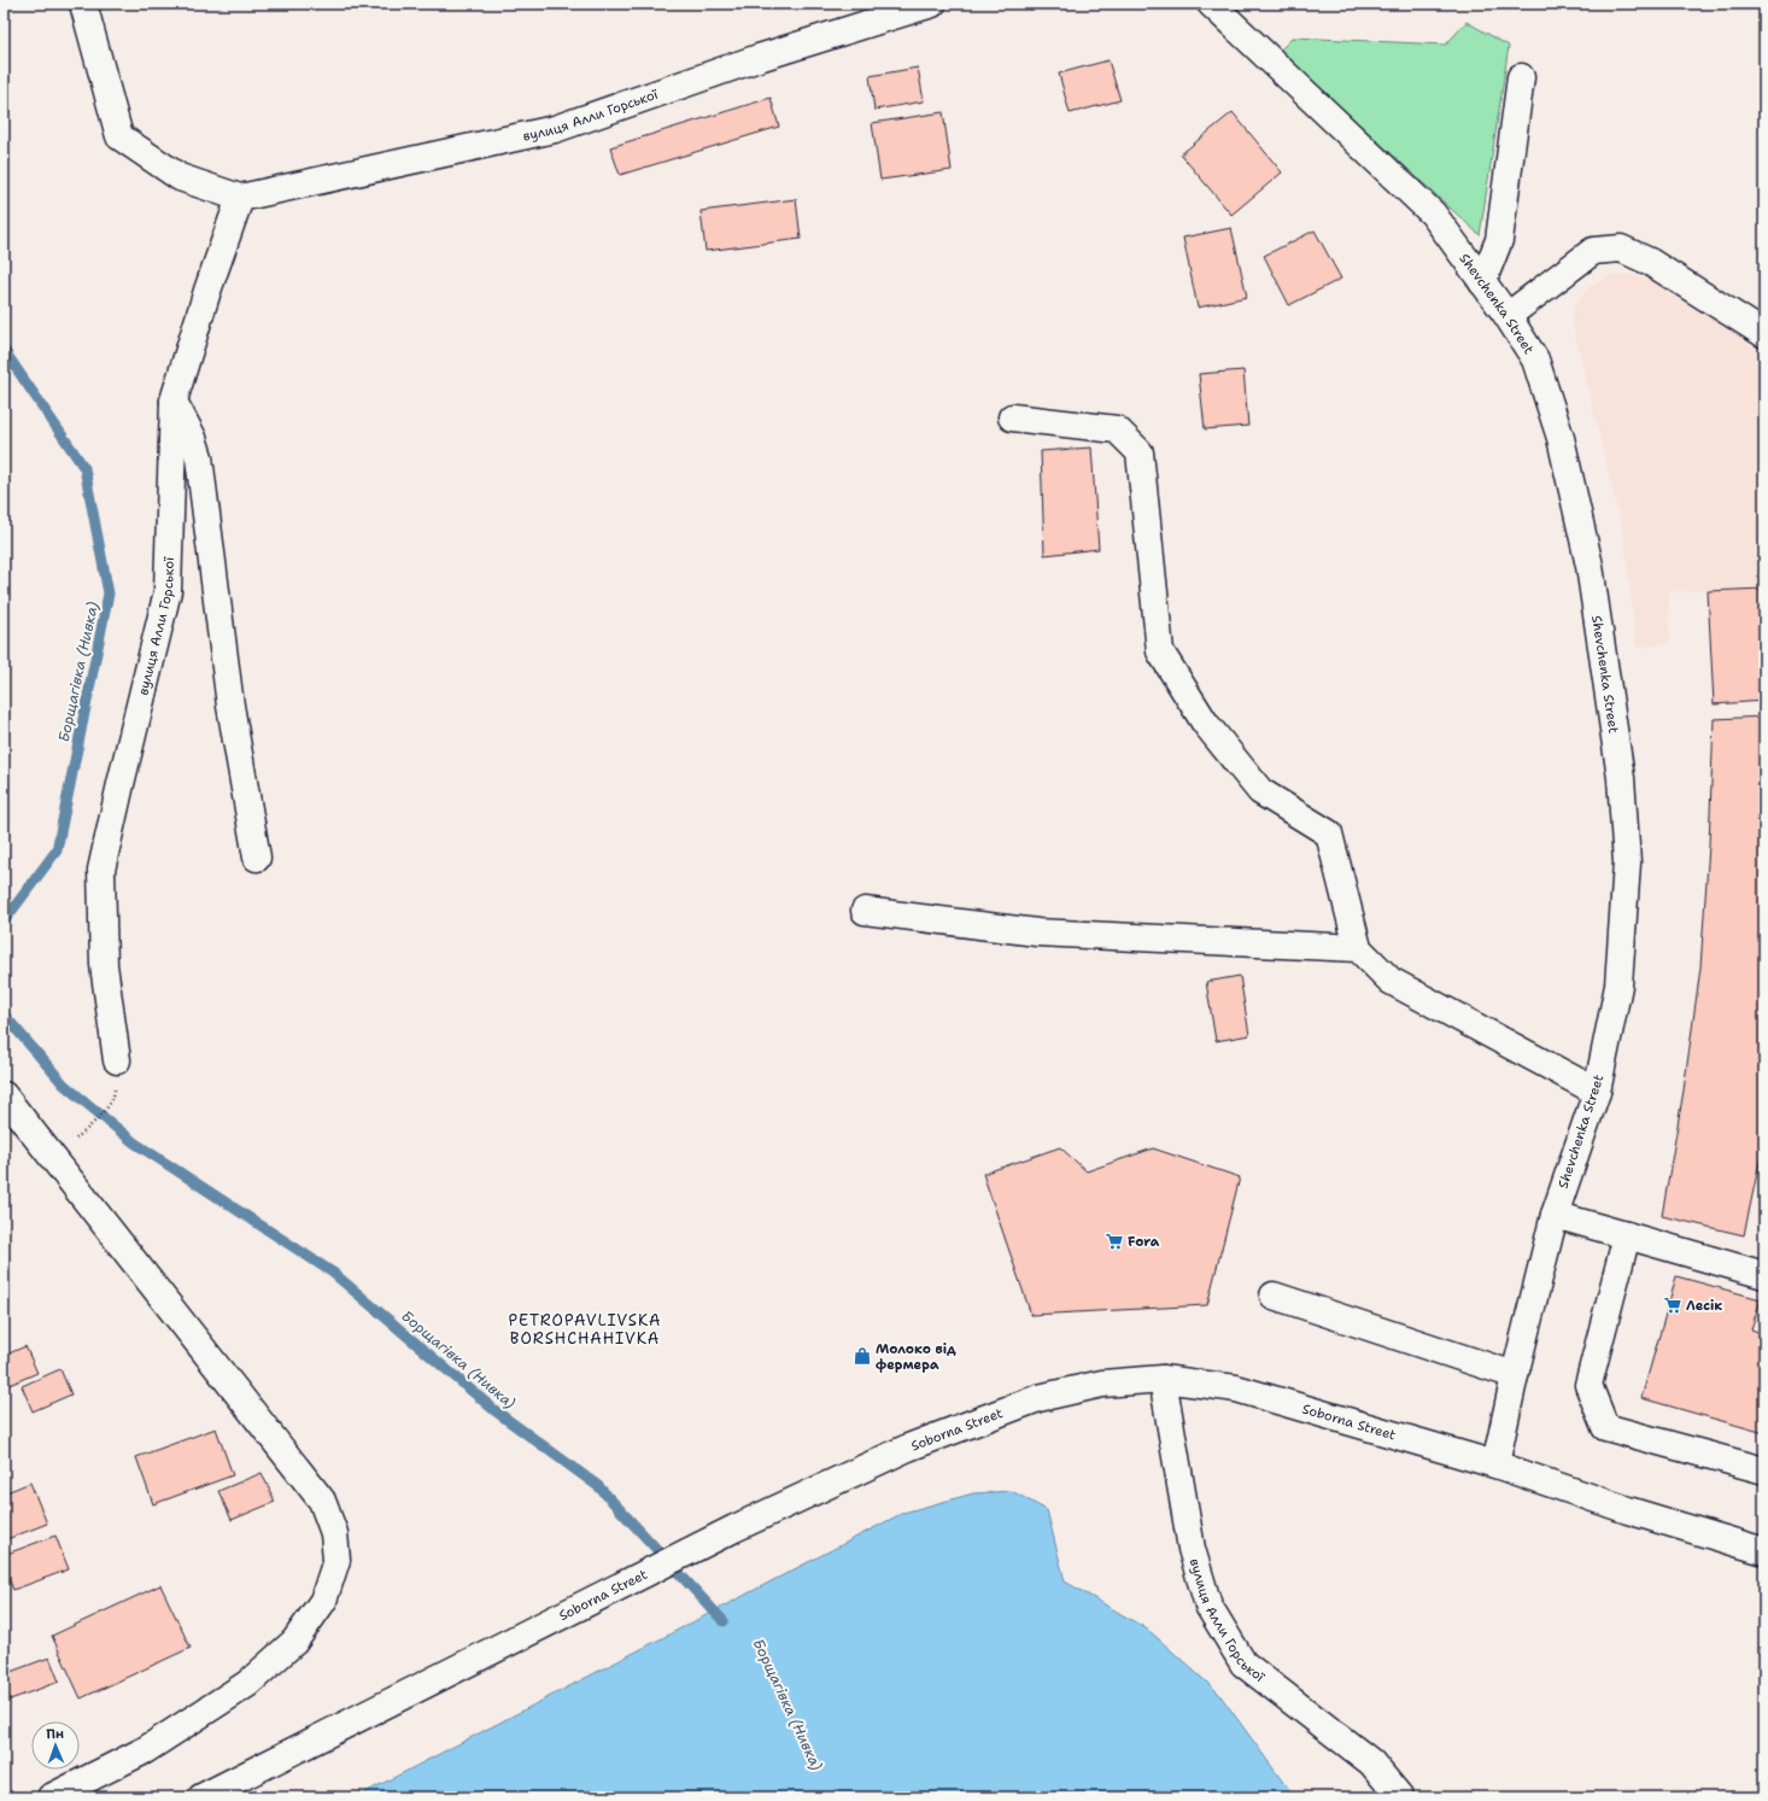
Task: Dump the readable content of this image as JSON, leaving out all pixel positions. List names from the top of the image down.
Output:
{
  "streets": {
    "street": ["вулиця Алли Горської", "Shevchenka Street", "Soborna Street"]
  },
  "crossings": [
    ["вулиця Алли Горської", "Soborna Street"],
    ["Shevchenka Street", "Soborna Street"]
  ],
  "districts": ["PETROPAVLIVSKA BORSHCHAHIVKA"],
  "water": ["Борщагівка (Нивка)"],
  "places": {
    "supermarket": ["Fora", "Лесік"],
    "shop": ["Молоко від фермера"]
  },
  "north": "top"
}
